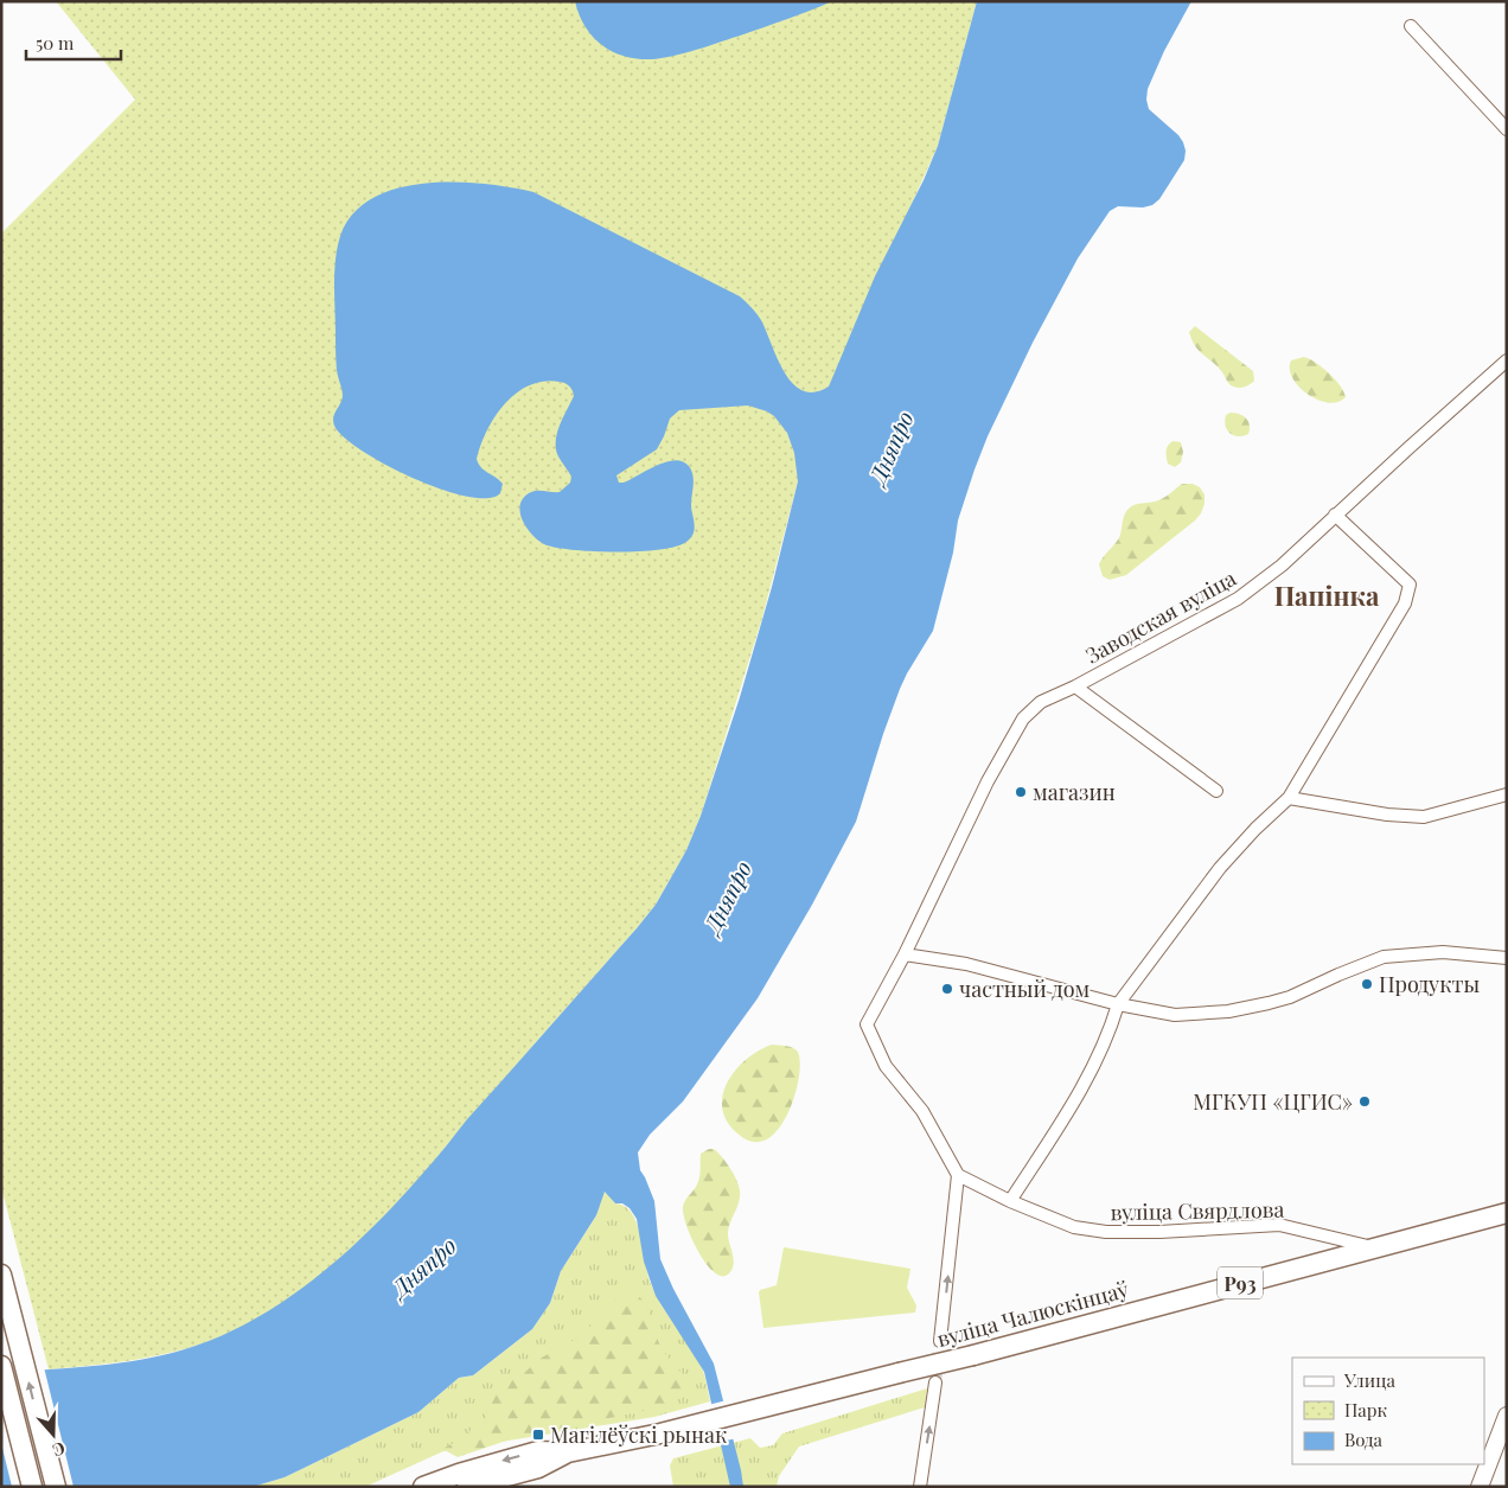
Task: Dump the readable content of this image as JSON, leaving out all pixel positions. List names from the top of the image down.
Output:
{
  "streets": {
    "main road": ["Р93", "вуліца Чалюскінцаў"],
    "street": ["Заводская вуліца", "вуліца Свярдлова"]
  },
  "crossings": [
    ["Заводская вуліца", "вуліца Свярдлова"],
    ["вуліца Свярдлова", "вуліца Чалюскінцаў"]
  ],
  "districts": ["Папінка"],
  "water": ["Дняпро"],
  "places": {
    "other": [
      "магазин",
      "Продукты",
      "частный дом",
      "МГКУП «ЦГИС»"
    ],
    "transit": ["Магілёўскі рынак"]
  },
  "legend": ["Улица", "Парк", "Вода"],
  "scale_bar": "50 m",
  "north": "bottom"
}
